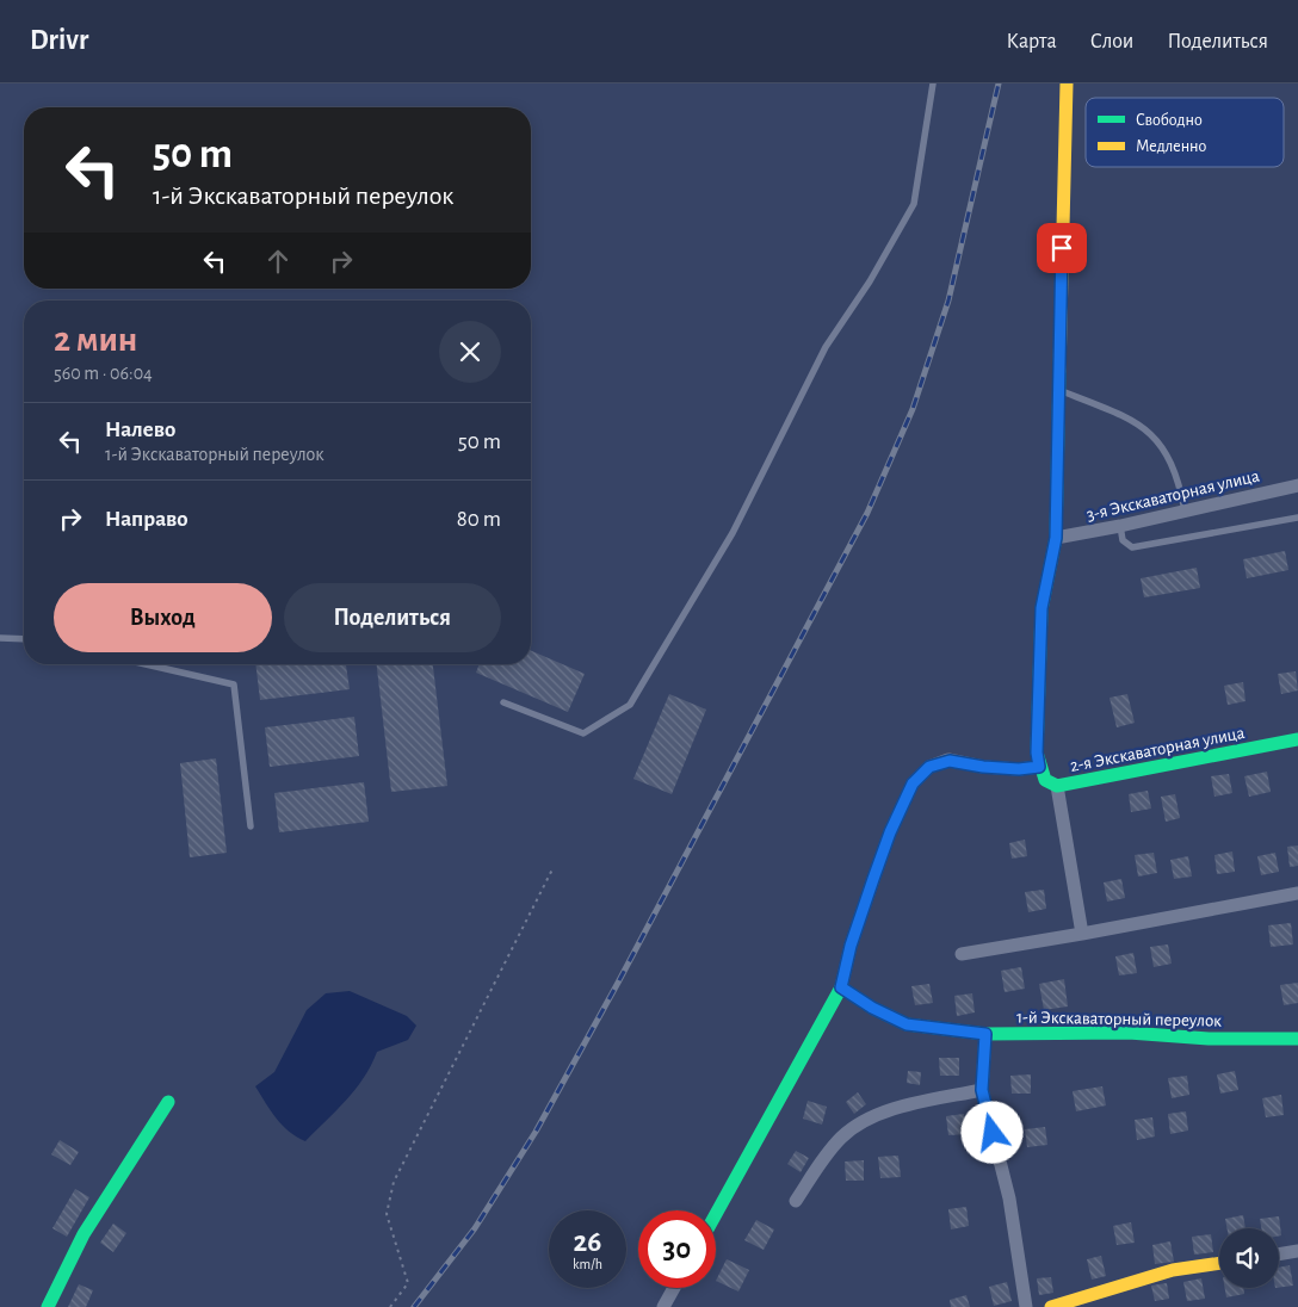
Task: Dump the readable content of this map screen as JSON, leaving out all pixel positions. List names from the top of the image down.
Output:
{
  "streets": {
    "street": ["3-я Экскаваторная улица", "2-я Экскаваторная улица", "1-й Экскаваторный переулок"]
  },
  "legend": ["Свободно", "Медленно"],
  "page": {
    "header": "Drivr",
    "nav": ["Карта", "Слои", "Поделиться"],
    "turn": ["50 m", "1-й Экскаваторный переулок"],
    "heading": ["2 мин", "560 m · 06:04"],
    "list": [
      {
        "name": "Налево",
        "note": "1-й Экскаваторный переулок",
        "value": "50 m"
      },
      {
        "name": "Направо",
        "value": "80 m"
      }
    ],
    "buttons": ["Выход", "Поделиться"],
    "speed": "26 km/h",
    "limit": "30"
  }
}
